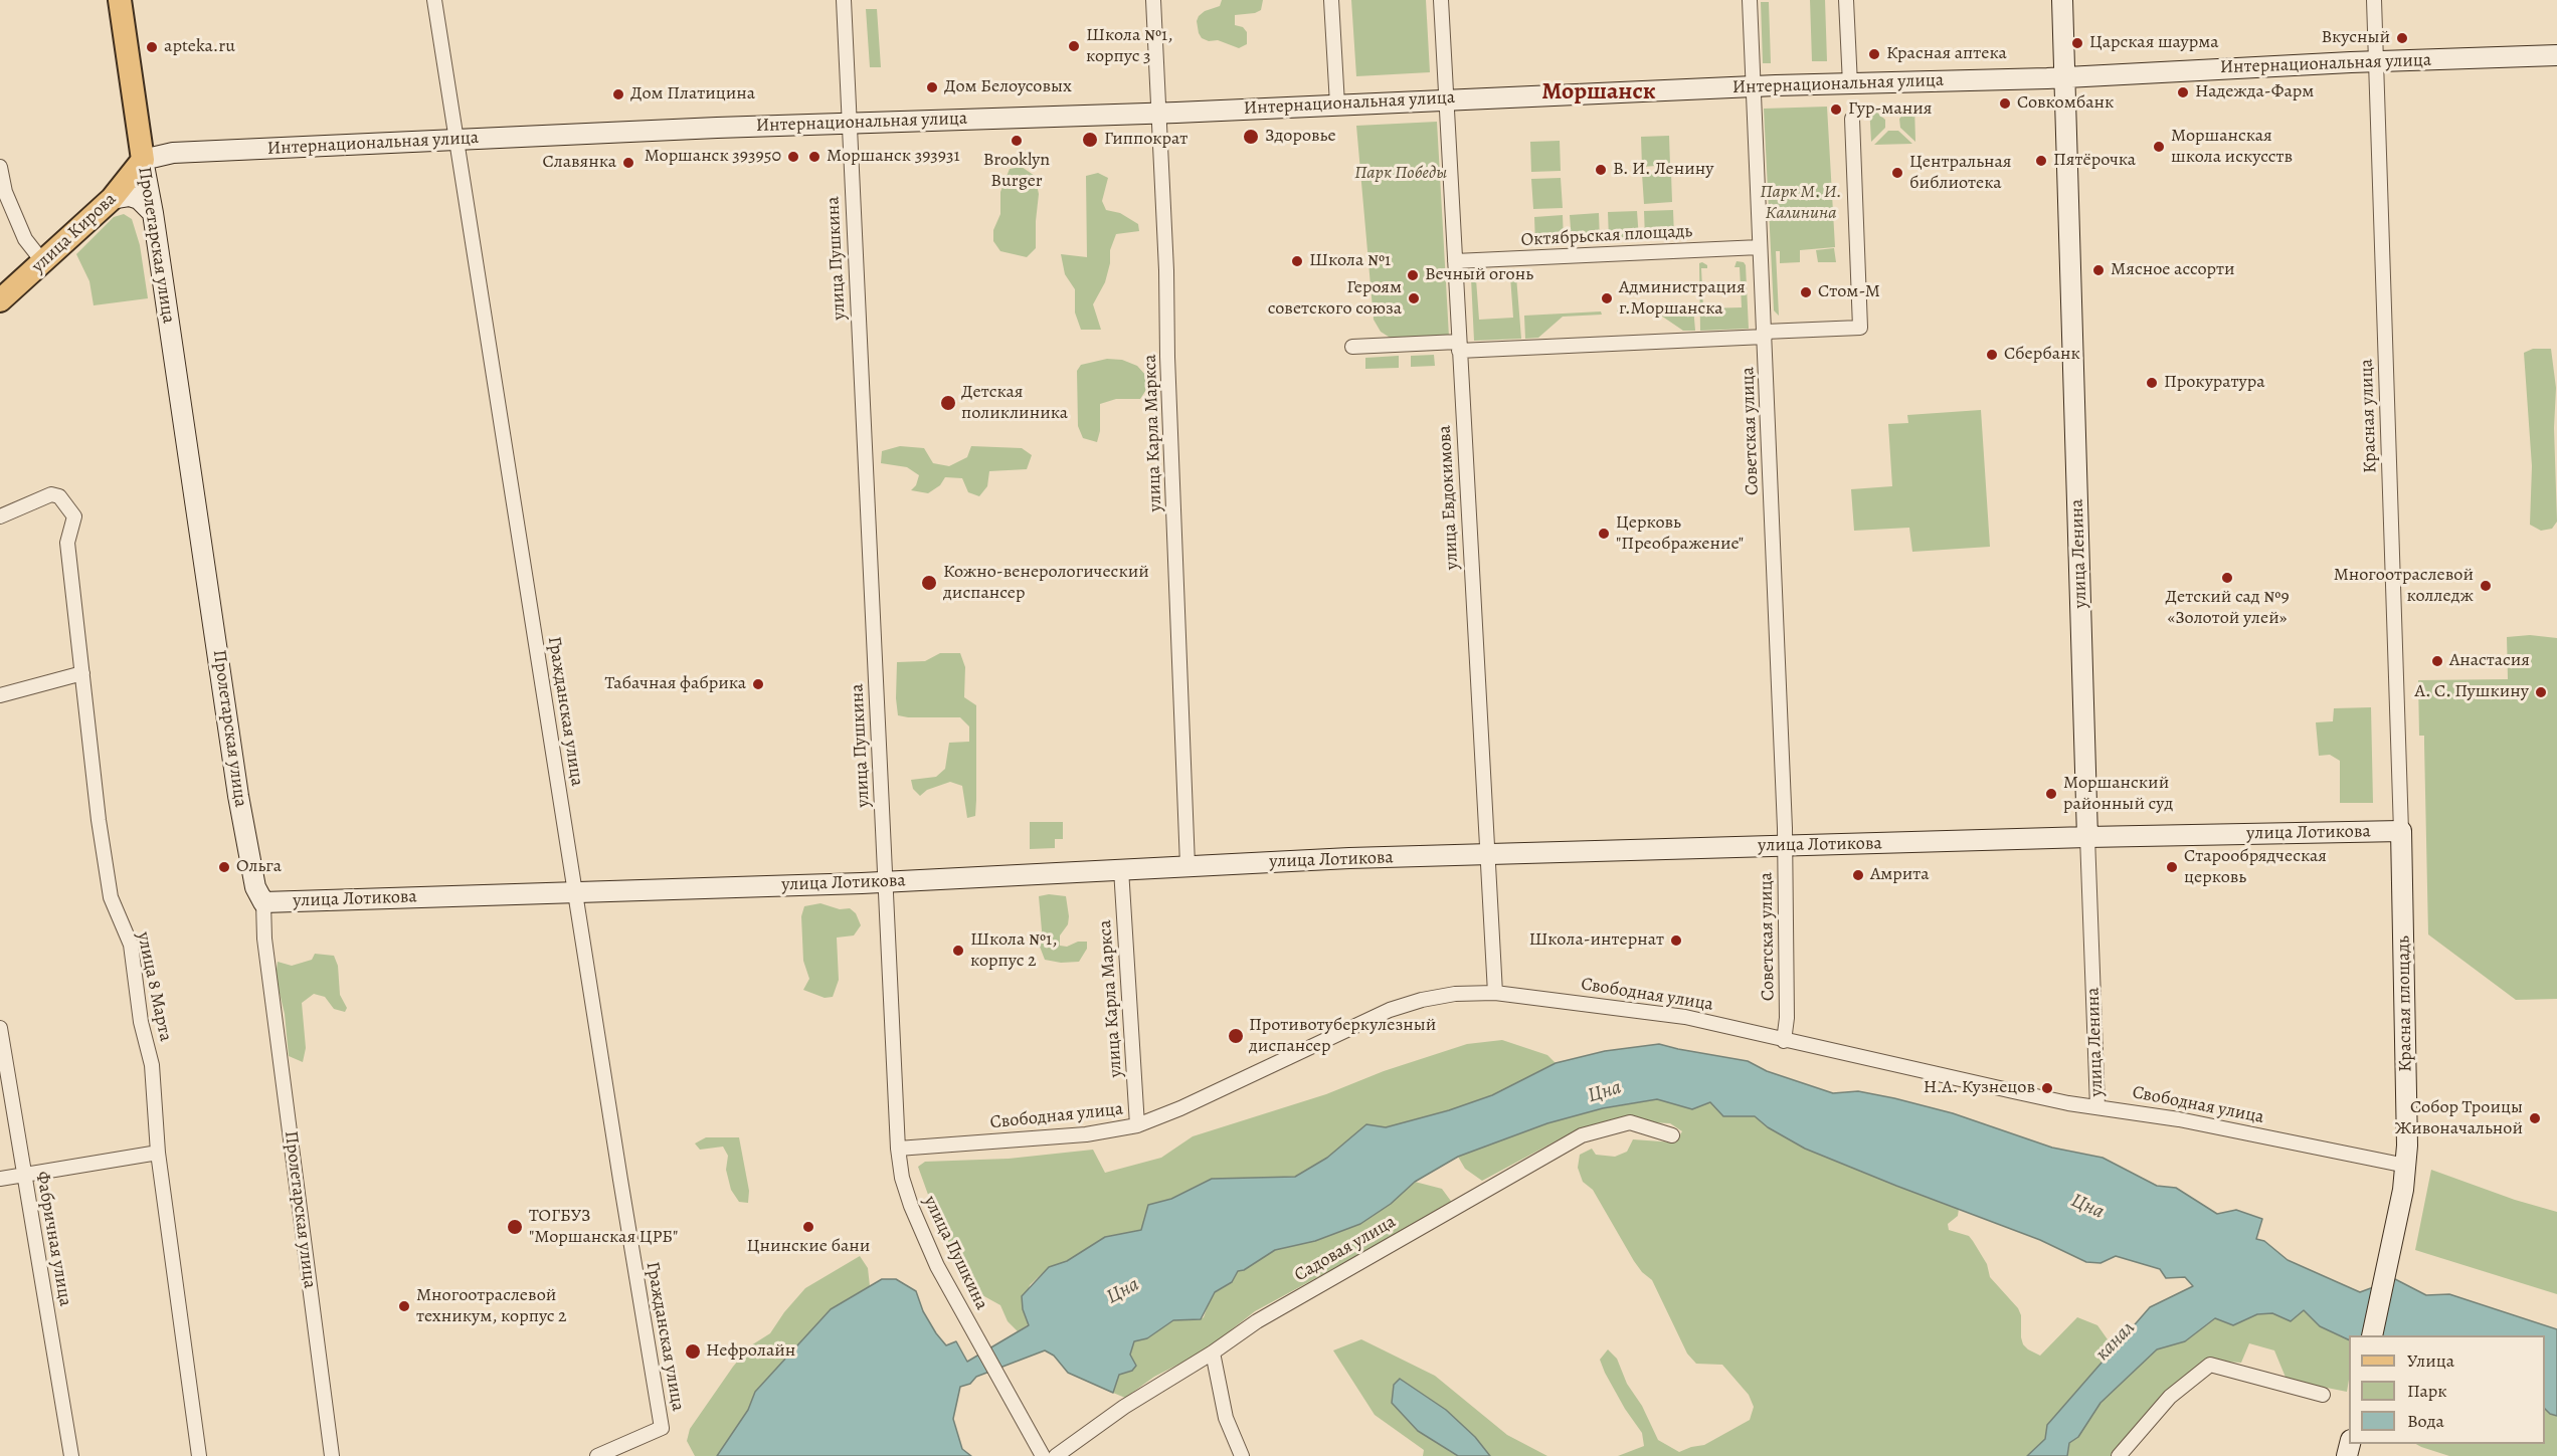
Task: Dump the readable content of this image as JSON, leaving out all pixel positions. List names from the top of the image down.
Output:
{
  "streets": {
    "main road": ["улица Кирова", "Пролетарская улица"],
    "street": [
      "Интернациональная улица",
      "Октябрьская площадь",
      "улица Пушкина",
      "Красная улица",
      "Советская улица",
      "улица Карла Маркса",
      "улица Евдокимова",
      "улица Ленина",
      "Гражданская улица",
      "улица Лотикова",
      "улица 8 Марта",
      "Свободная улица",
      "Красная площадь",
      "Фабричная улица",
      "Садовая улица"
    ]
  },
  "crossings": [
    ["Интернациональная улица", "улица Кирова"],
    ["Интернациональная улица", "Пролетарская улица"],
    ["Интернациональная улица", "улица Пушкина"],
    ["Интернациональная улица", "Красная улица"],
    ["Интернациональная улица", "Советская улица"],
    ["Интернациональная улица", "улица Карла Маркса"],
    ["Интернациональная улица", "улица Евдокимова"],
    ["Интернациональная улица", "улица Ленина"],
    ["Интернациональная улица", "Гражданская улица"],
    ["улица Кирова", "Пролетарская улица"],
    ["Октябрьская площадь", "Советская улица"],
    ["Октябрьская площадь", "улица Евдокимова"],
    ["Пролетарская улица", "улица Лотикова"],
    ["улица Пушкина", "улица Лотикова"],
    ["улица Пушкина", "Свободная улица"],
    ["Красная улица", "улица Лотикова"],
    ["Красная улица", "Красная площадь"],
    ["Советская улица", "улица Лотикова"],
    ["Советская улица", "Свободная улица"],
    ["улица Карла Маркса", "улица Лотикова"],
    ["улица Карла Маркса", "Свободная улица"],
    ["улица Евдокимова", "улица Лотикова"],
    ["улица Евдокимова", "Свободная улица"],
    ["улица Ленина", "улица Лотикова"],
    ["улица Ленина", "Свободная улица"],
    ["Гражданская улица", "улица Лотикова"],
    ["улица Лотикова", "Красная площадь"],
    ["Свободная улица", "Красная площадь"]
  ],
  "districts": ["Моршанск"],
  "water": ["Цна", "канал"],
  "parks": ["Парк Победы", "Парк М. И. Калинина"],
  "places": [
    "Вкусный",
    "Царская шаурма",
    "Школа №1, корпус 3",
    "apteka.ru",
    "Красная аптека",
    "Дом Белоусовых",
    "Надежда-Фарм",
    "Дом Платицина",
    "Совкомбанк",
    "Гур-мания",
    "Здоровье",
    "Гиппократ",
    "Brooklyn Burger",
    "Моршанская школа искусств",
    "Моршанск 393950",
    "Моршанск 393931",
    "Пятёрочка",
    "Славянка",
    "В. И. Ленину",
    "Центральная библиотека",
    "Школа №1",
    "Мясное ассорти",
    "Вечный огонь",
    "Стом-М",
    "Героям советского союза",
    "Администрация г.Моршанска",
    "Сбербанк",
    "Прокуратура",
    "Детская поликлиника",
    "Церковь \"Преображение\"",
    "Детский сад №9 «Золотой улей»",
    "Кожно-венерологический диспансер",
    "Многоотраслевой колледж",
    "Анастасия",
    "Табачная фабрика",
    "А. С. Пушкину",
    "Моршанский районный суд",
    "Ольга",
    "Старообрядческая церковь",
    "Амрита",
    "Школа-интернат",
    "Школа №1, корпус 2",
    "Противотуберкулезный диспансер",
    "Н.А. Кузнецов",
    "Собор Троицы Живоначальной",
    "ТОГБУЗ \"Моршанская ЦРБ\"",
    "Цнинские бани",
    "Многоотраслевой техникум, корпус 2",
    "Нефролайн"
  ],
  "legend": ["Улица", "Парк", "Вода"]
}
